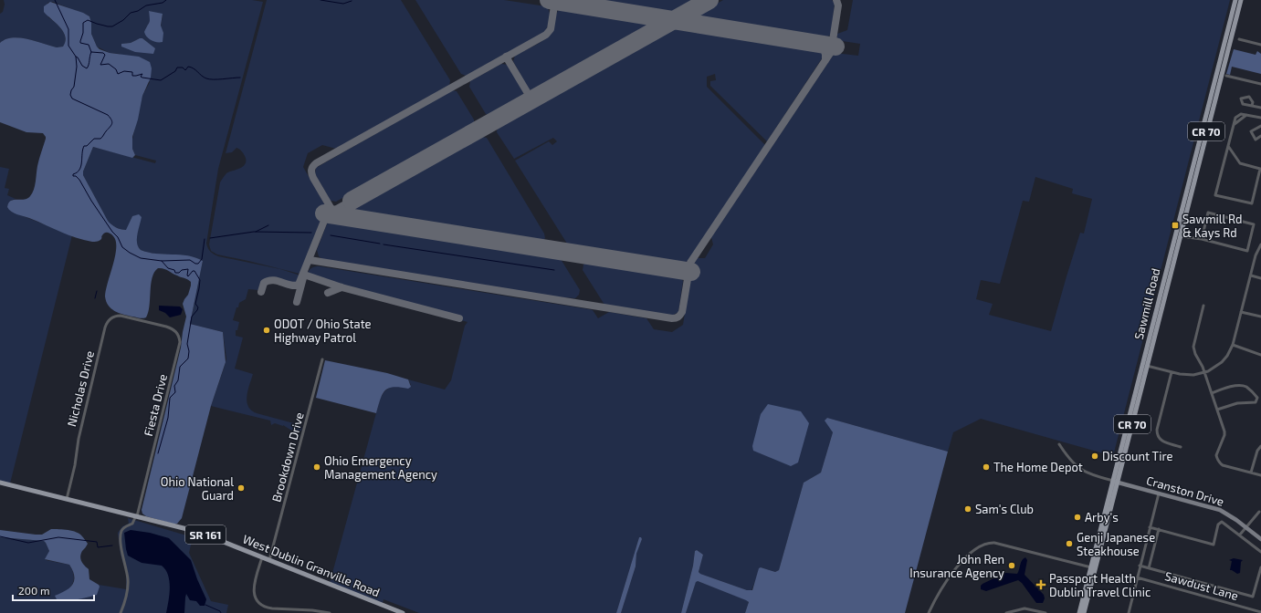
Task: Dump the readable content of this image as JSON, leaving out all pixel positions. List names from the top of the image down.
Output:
{
  "streets": {
    "main road": [
      "CR 70",
      "Sawmill Road",
      "SR 161",
      "West Dublin Granville Road"
    ],
    "street": [
      "Nicholas Drive",
      "Fiesta Drive",
      "Brookdown Drive",
      "Cranston Drive",
      "Sawdust Lane"
    ]
  },
  "crossings": [
    ["Sawmill Road", "Cranston Drive"],
    ["Nicholas Drive", "Fiesta Drive"],
    ["Nicholas Drive", "West Dublin Granville Road"],
    ["Fiesta Drive", "West Dublin Granville Road"],
    ["Brookdown Drive", "West Dublin Granville Road"]
  ],
  "places": {
    "transit": ["Sawmill Rd & Kays Rd"],
    "other": [
      "ODOT / Ohio State Highway Patrol",
      "Discount Tire",
      "Ohio Emergency Management Agency",
      "The Home Depot",
      "Ohio National Guard",
      "Sam's Club",
      "Arby's",
      "Genji Japanese Steakhouse",
      "John Ren Insurance Agency"
    ],
    "health": ["Passport Health Dublin Travel Clinic"]
  },
  "scale_bar": "200 m"
}
